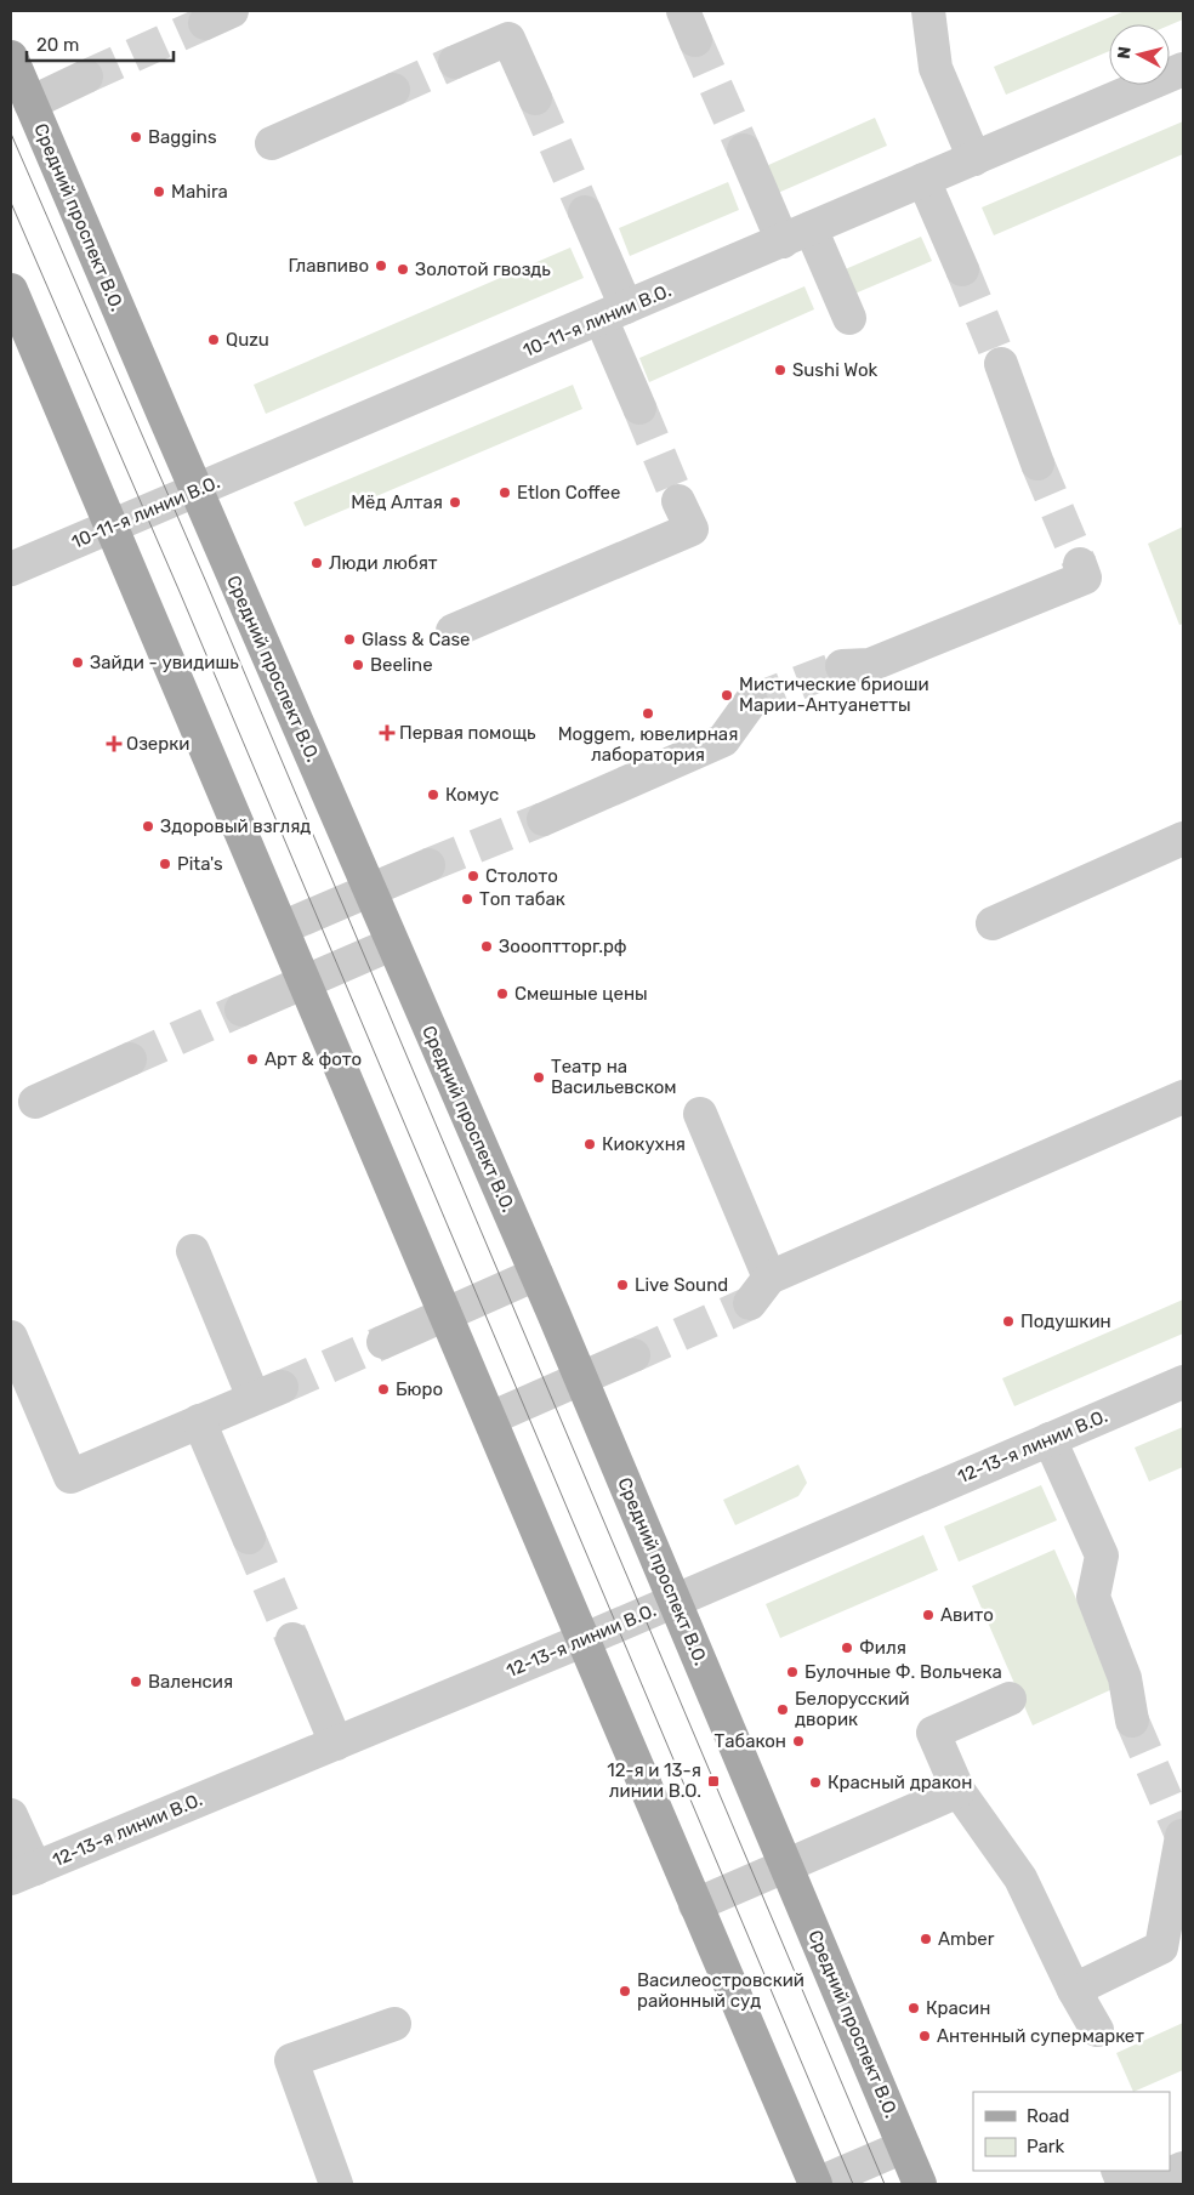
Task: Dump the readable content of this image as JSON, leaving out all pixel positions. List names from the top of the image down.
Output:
{
  "streets": {
    "main road": ["Средний проспект В.О."],
    "street": ["10-11-я линии В.О.", "12-13-я линии В.О."]
  },
  "crossings": [
    ["Средний проспект В.О.", "10-11-я линии В.О."],
    ["Средний проспект В.О.", "12-13-я линии В.О."]
  ],
  "places": {
    "other": [
      "Baggins",
      "Mahira",
      "Главпиво",
      "Золотой гвоздь",
      "Quzu",
      "Sushi Wok",
      "Etlon Coffee",
      "Мёд Алтая",
      "Люди любят",
      "Glass & Case",
      "Зайди - увидишь",
      "Beeline",
      "Мистические бриоши Марии-Антуанетты",
      "Moggem, ювелирная лаборатория",
      "Комус",
      "Здоровый взгляд",
      "Pita's",
      "Столото",
      "Топ табак",
      "Зоооптторг.рф",
      "Смешные цены",
      "Арт & фото",
      "Театр на Васильевском",
      "Киокухня",
      "Live Sound",
      "Подушкин",
      "Бюро",
      "Авито",
      "Филя",
      "Булочные Ф. Вольчека",
      "Валенсия",
      "Белорусский дворик",
      "Табакон",
      "Красный дракон",
      "Amber",
      "Василеостровский районный суд",
      "Красин",
      "Антенный супермаркет"
    ],
    "health": ["Первая помощь", "Озерки"],
    "transit": ["12-я и 13-я линии В.О."]
  },
  "legend": ["Road", "Park"],
  "scale_bar": "20 m",
  "north": "left"
}
